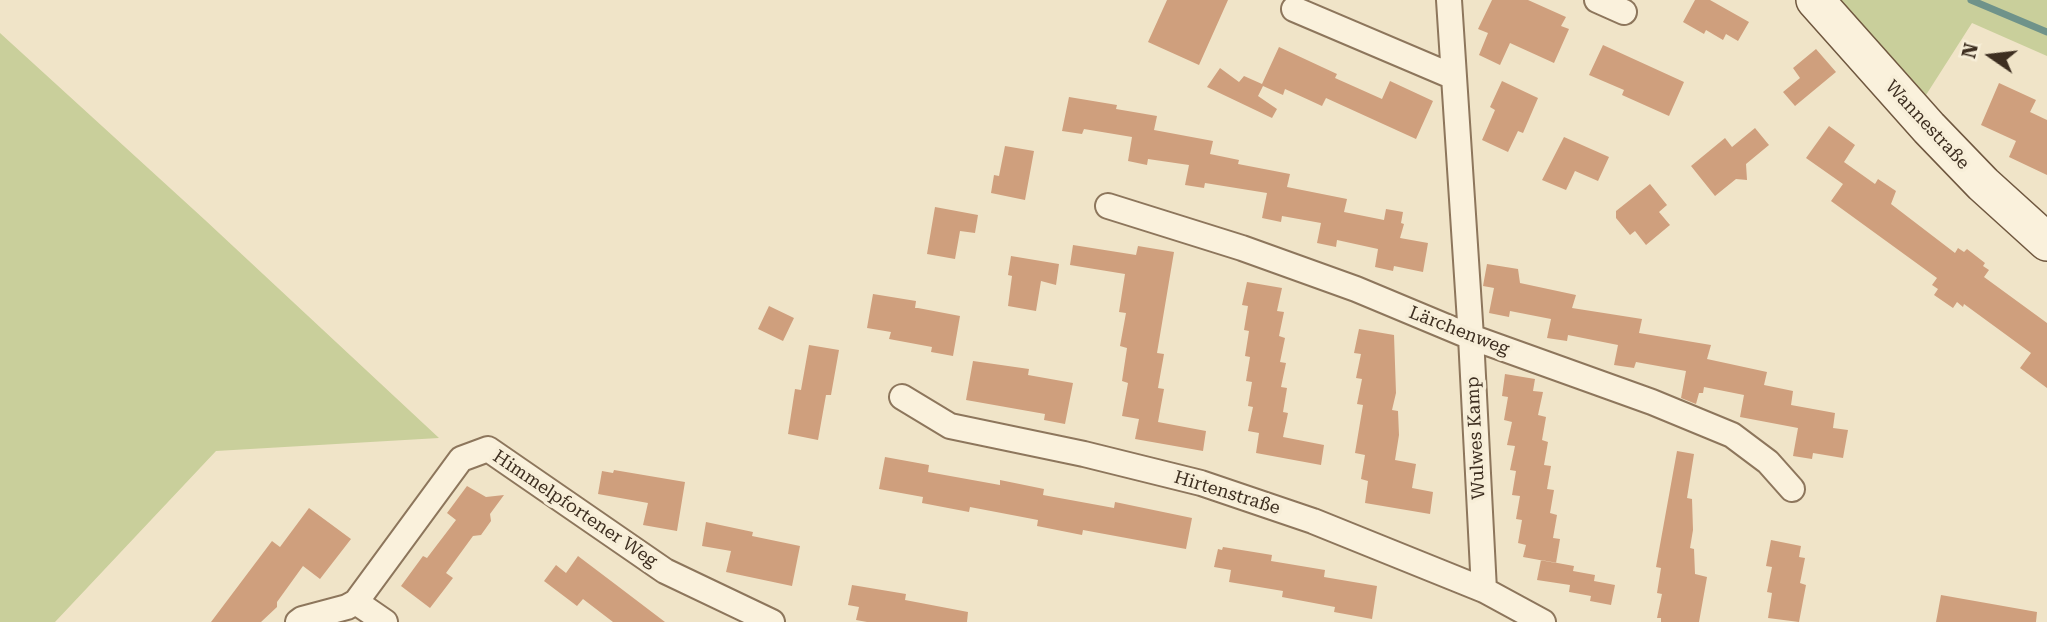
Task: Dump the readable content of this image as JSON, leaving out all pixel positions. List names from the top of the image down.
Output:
{
  "streets": {
    "street": [
      "Wannestraße",
      "Lärchenweg",
      "Wulwes Kamp",
      "Hirtenstraße",
      "Himmelpfortener Weg"
    ]
  },
  "crossings": [
    ["Lärchenweg", "Wulwes Kamp"],
    ["Wulwes Kamp", "Hirtenstraße"]
  ],
  "north": "left"
}
